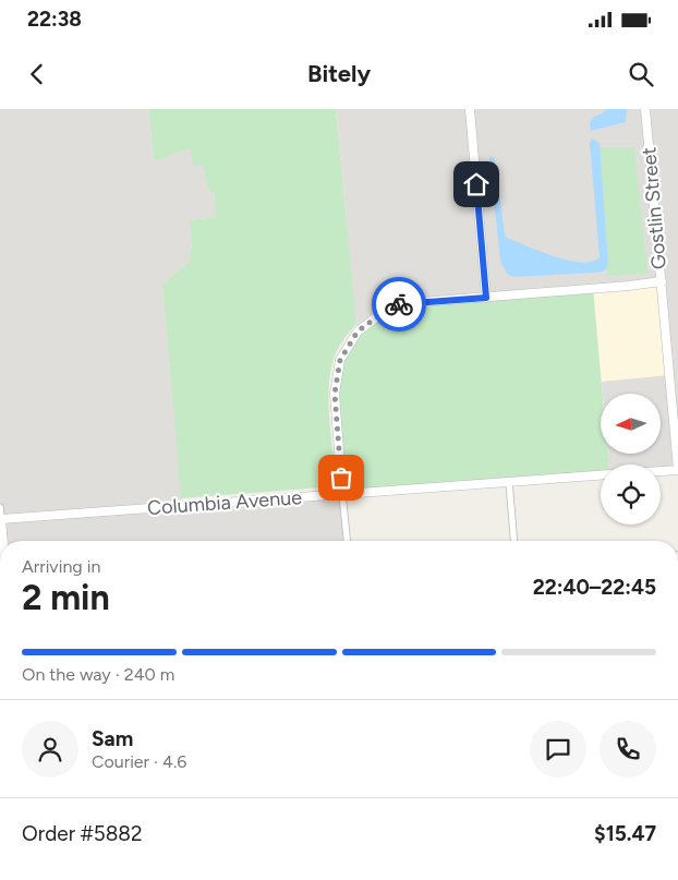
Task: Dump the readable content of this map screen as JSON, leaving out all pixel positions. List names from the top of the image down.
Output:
{
  "streets": {
    "street": ["Gostlin Street", "Columbia Avenue"]
  },
  "crossings": [
    ["Gostlin Street", "Columbia Avenue"]
  ],
  "north": "left",
  "page": {
    "status": "22:38",
    "header": "Bitely",
    "heading": ["2 min", "Arriving in", "22:40–22:45"],
    "panel": [
      "Sam",
      "Courier · 4.6",
      "Order #5882",
      "$15.47"
    ],
    "bar": "On the way · 240 m"
  }
}
